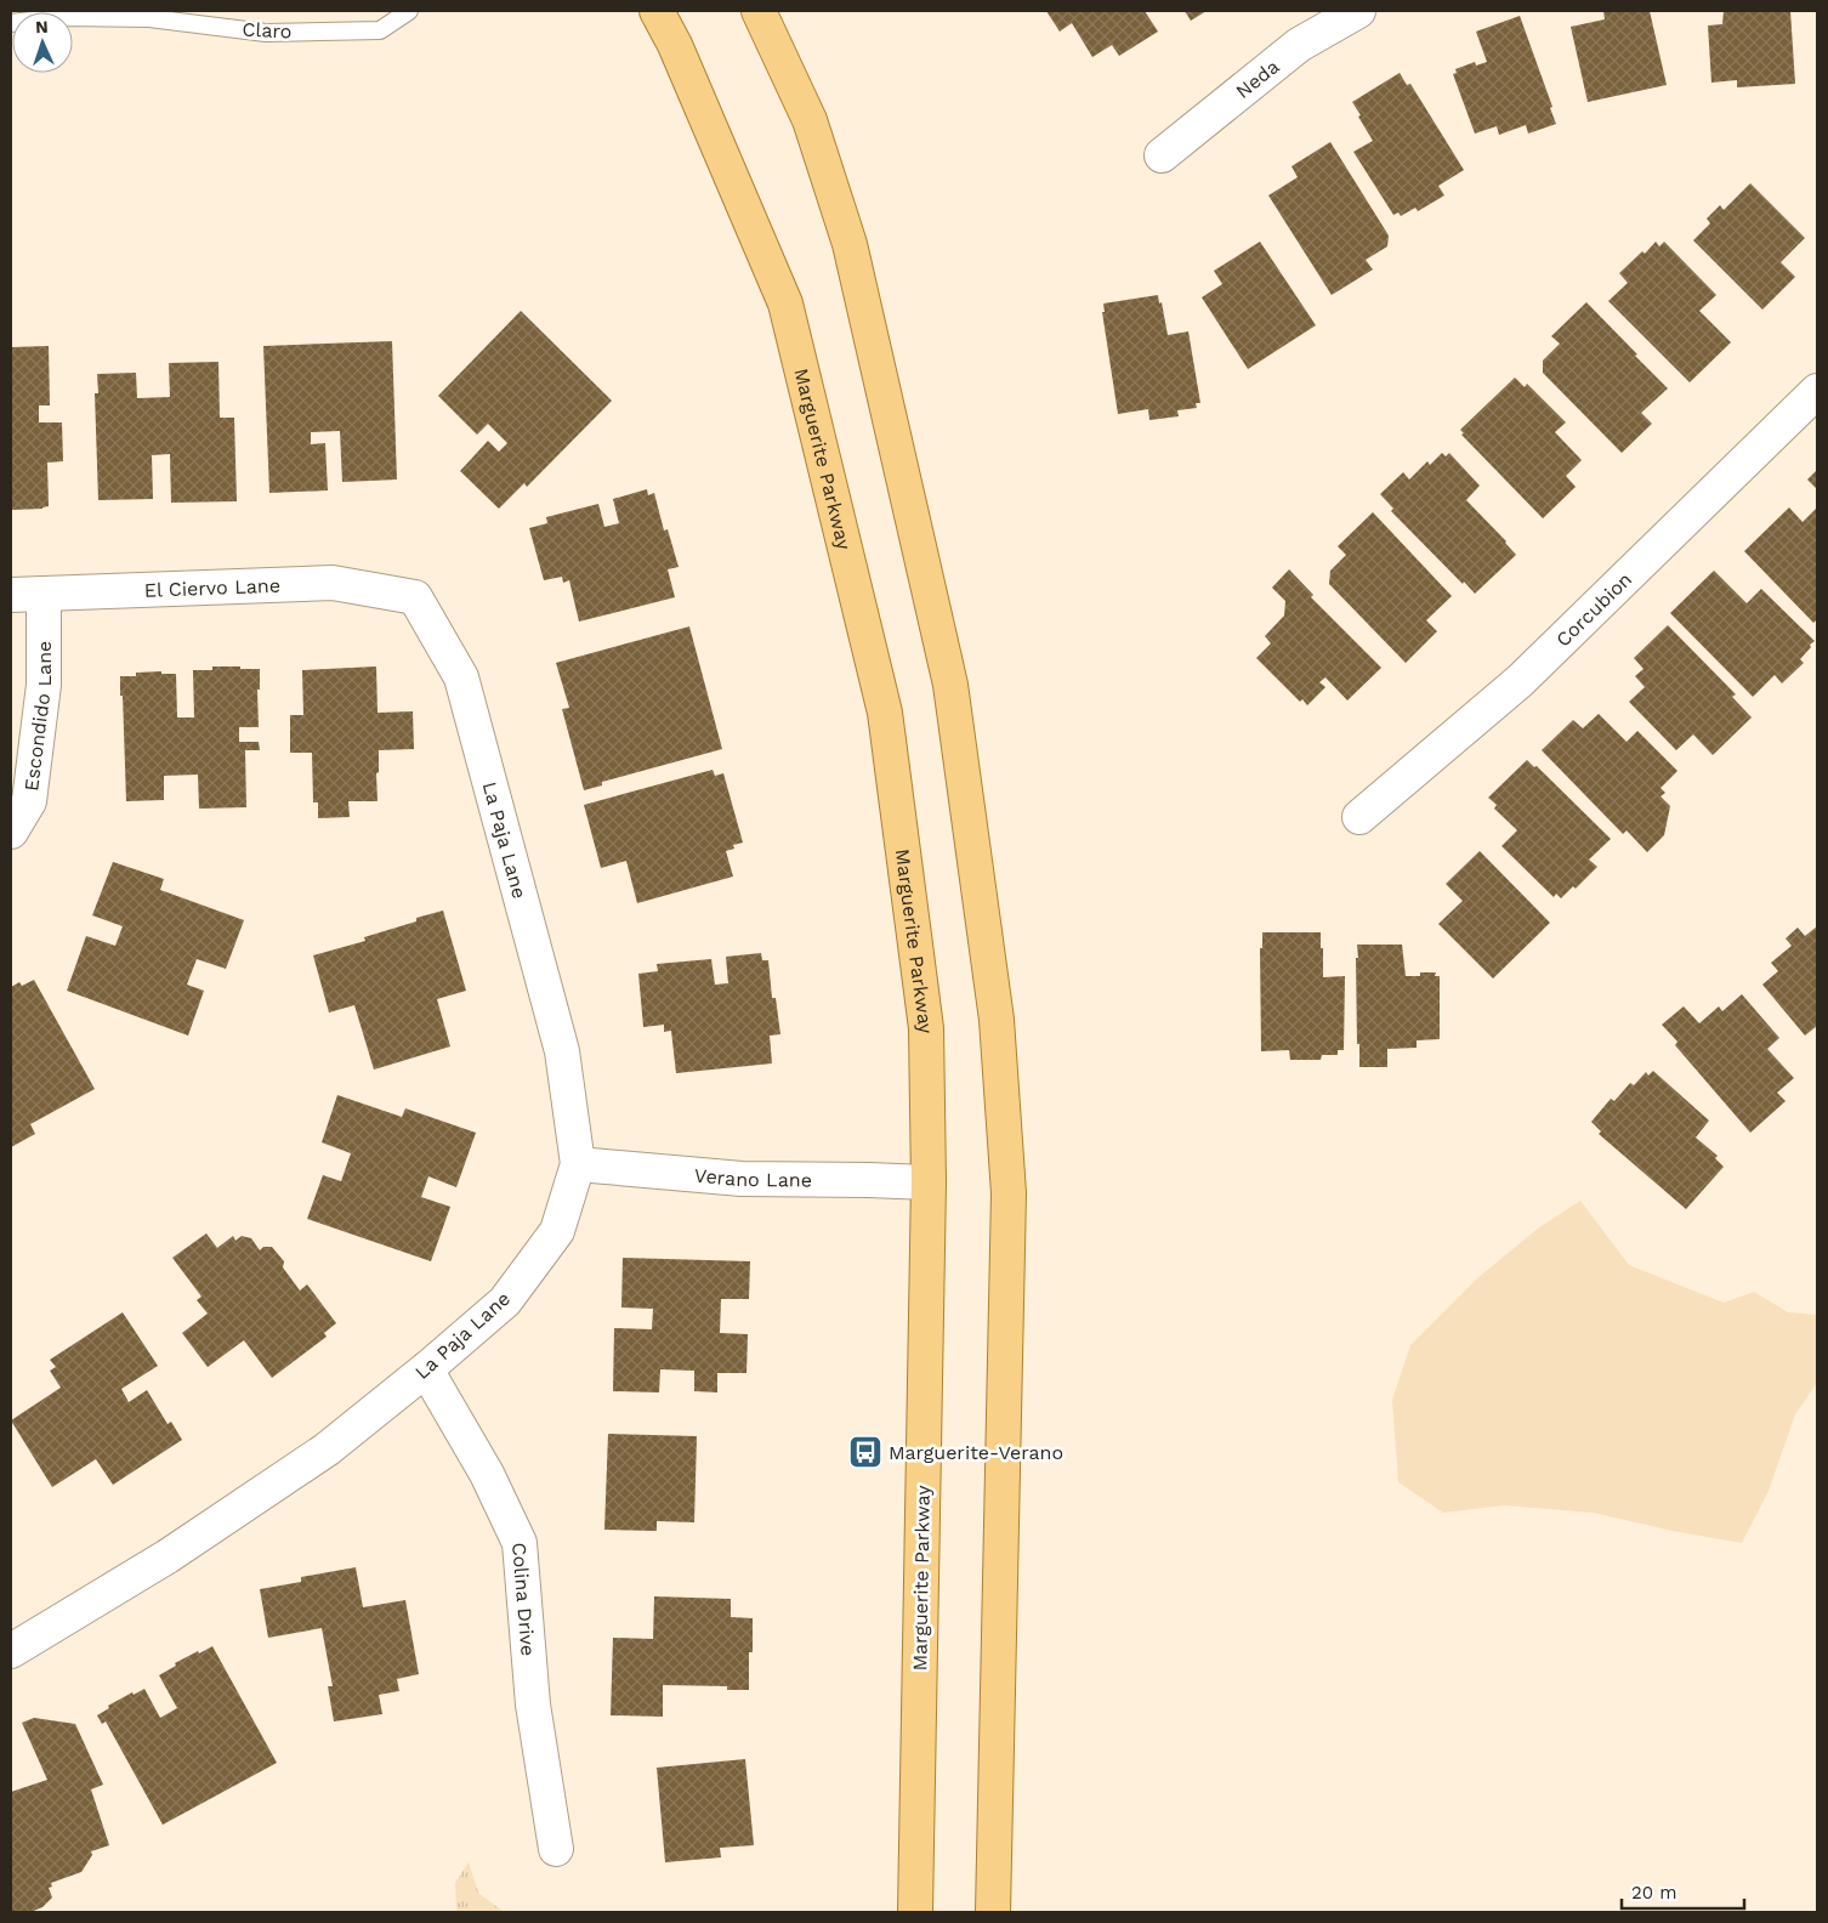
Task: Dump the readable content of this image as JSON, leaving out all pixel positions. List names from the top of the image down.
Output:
{
  "streets": {
    "main road": ["Marguerite Parkway"],
    "street": [
      "Neda",
      "El Ciervo Lane",
      "Corcubion",
      "Escondido Lane",
      "La Paja Lane",
      "Verano Lane",
      "Colina Drive"
    ],
    "lane": ["Claro"]
  },
  "crossings": [
    ["Marguerite Parkway", "Verano Lane"],
    ["El Ciervo Lane", "Escondido Lane"],
    ["El Ciervo Lane", "La Paja Lane"],
    ["La Paja Lane", "Verano Lane"],
    ["La Paja Lane", "Colina Drive"]
  ],
  "places": {
    "bus stop": ["Marguerite-Verano"]
  },
  "scale_bar": "20 m",
  "north": "top"
}
